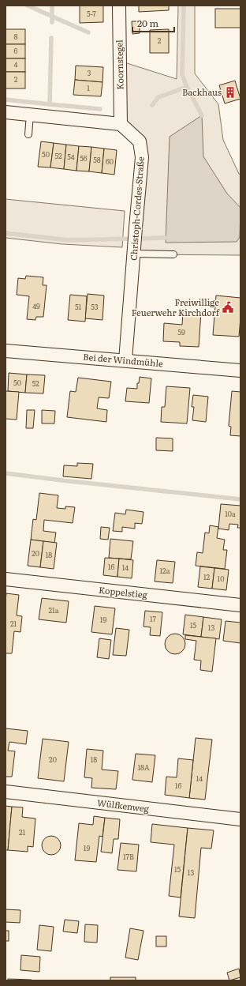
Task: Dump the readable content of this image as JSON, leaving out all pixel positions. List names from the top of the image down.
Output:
{
  "streets": {
    "street": [
      "Koornstegel",
      "Christoph-Cordes-Straße",
      "Bei der Windmühle",
      "Koppelstieg",
      "Wülfkenweg"
    ]
  },
  "crossings": [
    ["Koornstegel", "Christoph-Cordes-Straße"],
    ["Christoph-Cordes-Straße", "Bei der Windmühle"]
  ],
  "places": {
    "building": ["Backhaus"],
    "public building": ["Freiwillige Feuerwehr Kirchdorf"]
  },
  "house_numbers": [
    "5-7",
    "8",
    "2",
    "6",
    "4",
    "3",
    "2",
    "1",
    "50",
    "52",
    "54",
    "56",
    "58",
    "60",
    "49",
    "51",
    "53",
    "59",
    "50",
    "52",
    "10a",
    "20",
    "18",
    "16",
    "14",
    "12a",
    "12",
    "10",
    "21a",
    "17",
    "19",
    "21",
    "15",
    "13",
    "20",
    "18",
    "18A",
    "14",
    "16",
    "21",
    "19",
    "17B",
    "15",
    "13"
  ],
  "scale_bar": "20 m"
}
